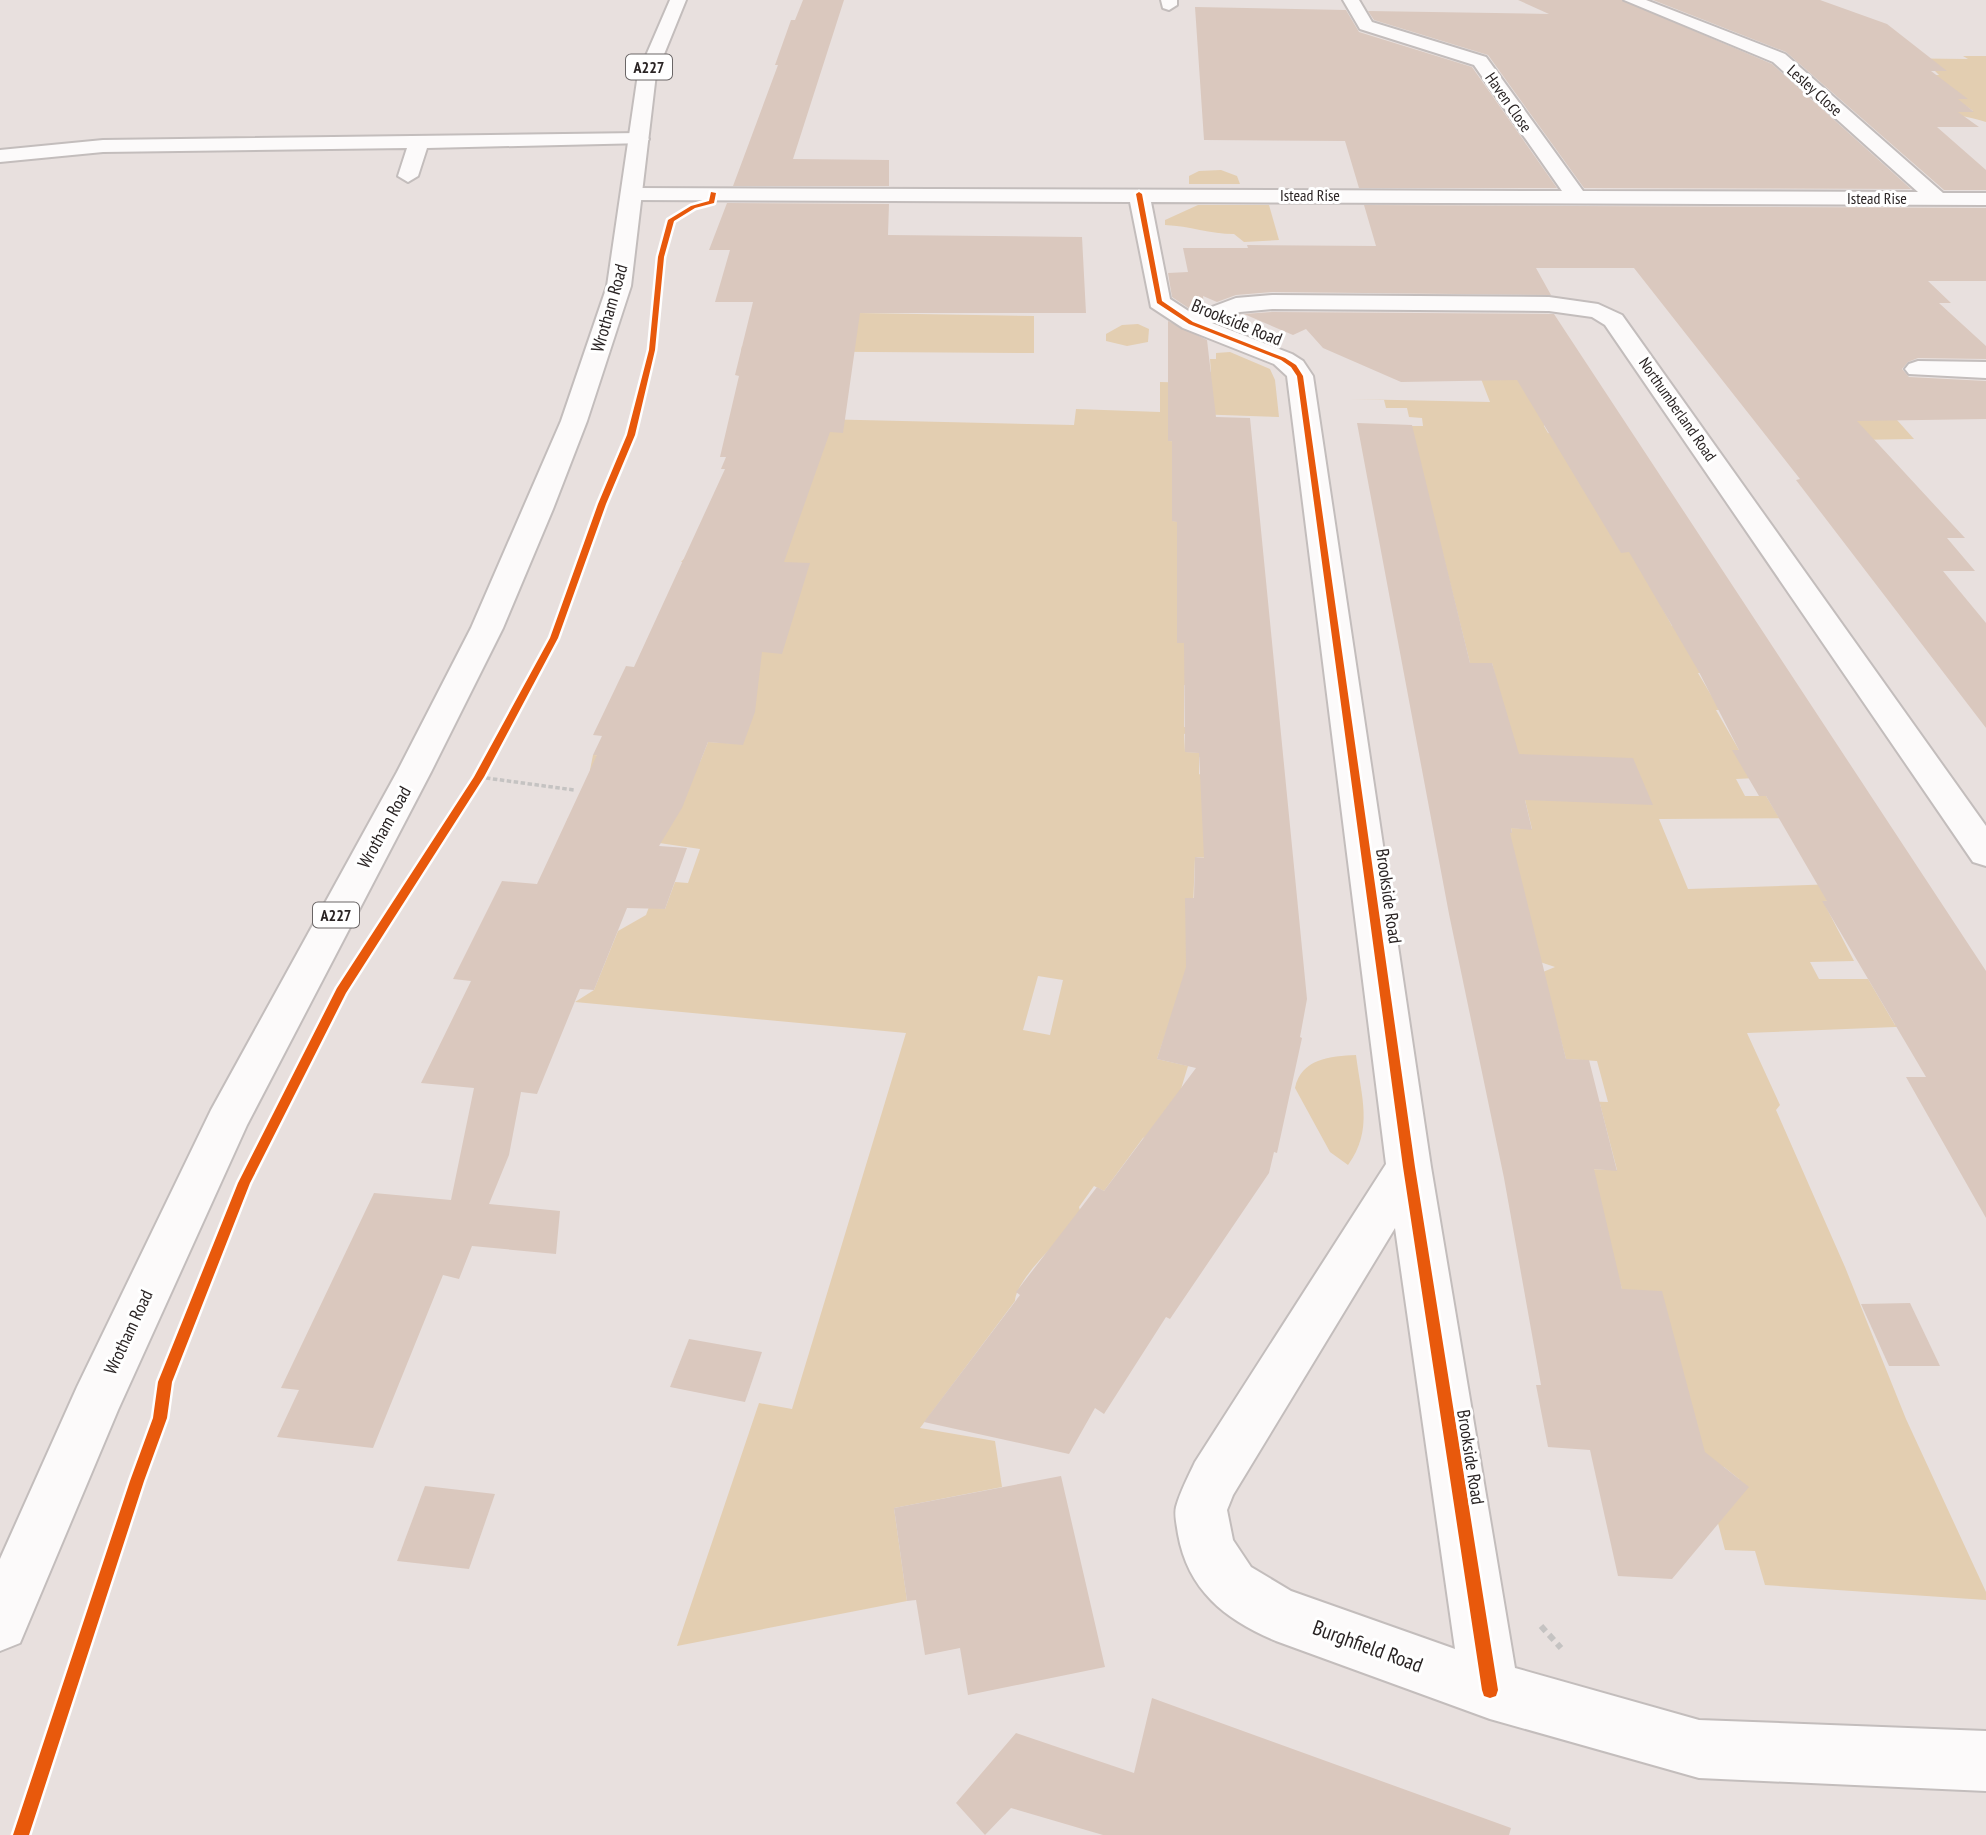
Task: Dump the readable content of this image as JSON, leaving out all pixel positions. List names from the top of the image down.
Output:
{
  "streets": {
    "street": [
      "A227",
      "Lesley Close",
      "Haven Close",
      "Istead Rise",
      "Wrotham Road",
      "Brookside Road",
      "Northumberland Road",
      "Burghfield Road"
    ]
  },
  "crossings": [
    ["Lesley Close", "Istead Rise"],
    ["Haven Close", "Istead Rise"],
    ["Istead Rise", "Wrotham Road"],
    ["Istead Rise", "Brookside Road"],
    ["Brookside Road", "Northumberland Road"],
    ["Brookside Road", "Burghfield Road"]
  ]
}
